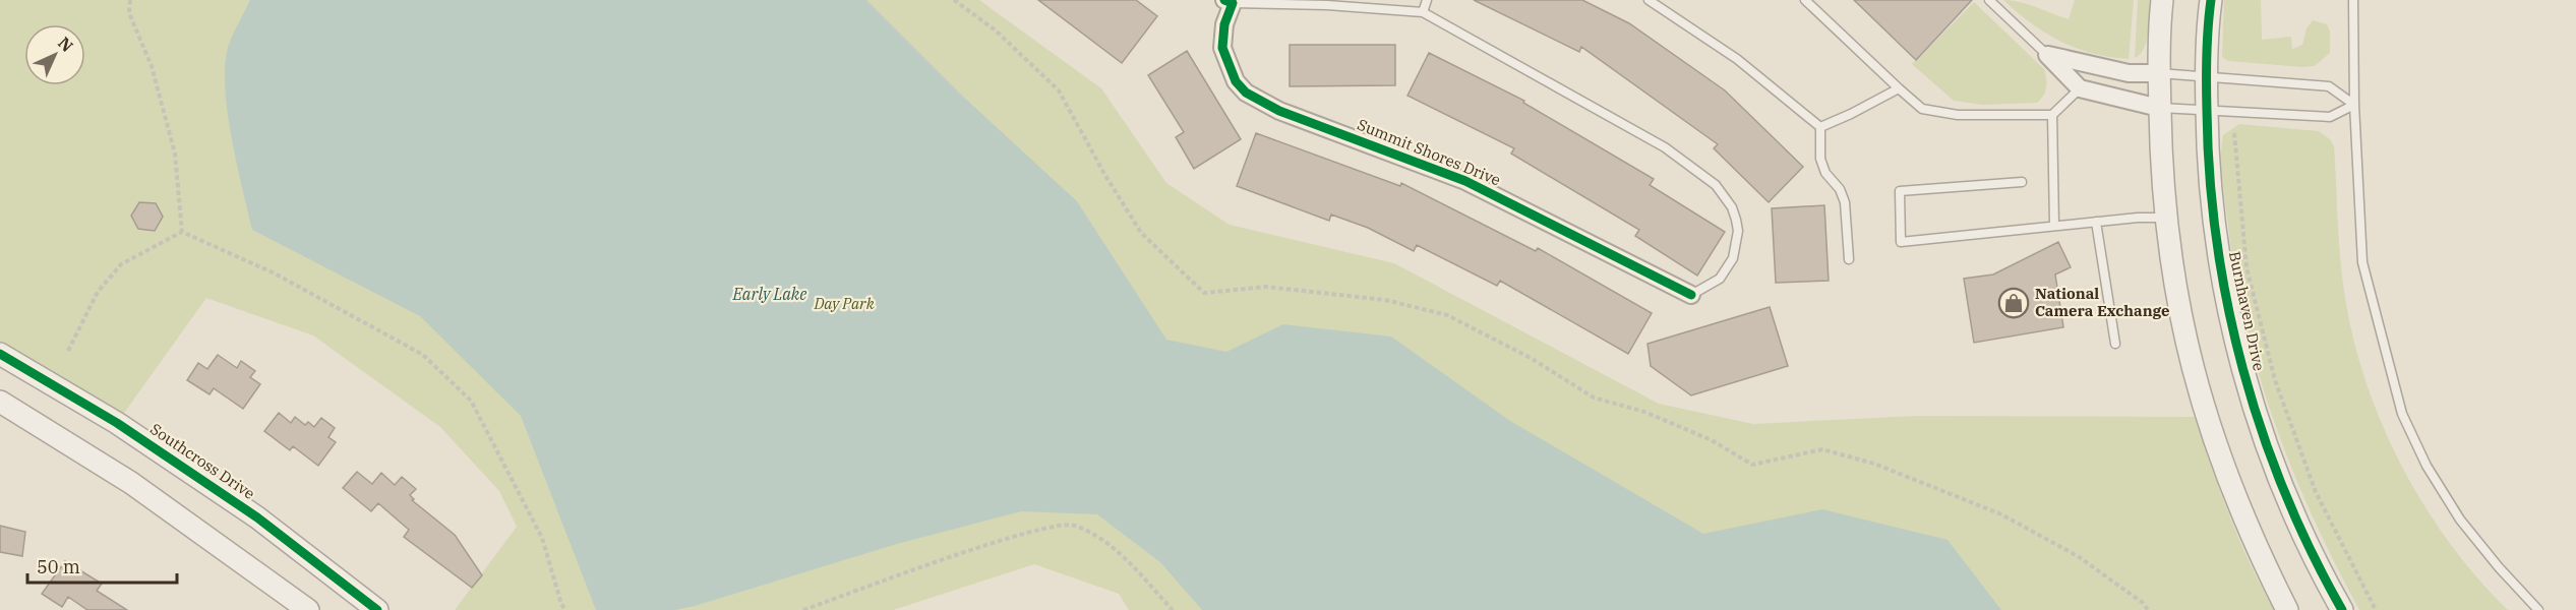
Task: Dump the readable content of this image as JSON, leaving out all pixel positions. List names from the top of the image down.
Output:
{
  "streets": {
    "street": ["Summit Shores Drive", "Burnhaven Drive", "Southcross Drive"]
  },
  "water": ["Early Lake"],
  "parks": ["Day Park"],
  "places": {
    "shop": ["National Camera Exchange"]
  },
  "scale_bar": "50 m",
  "north": "top right"
}
